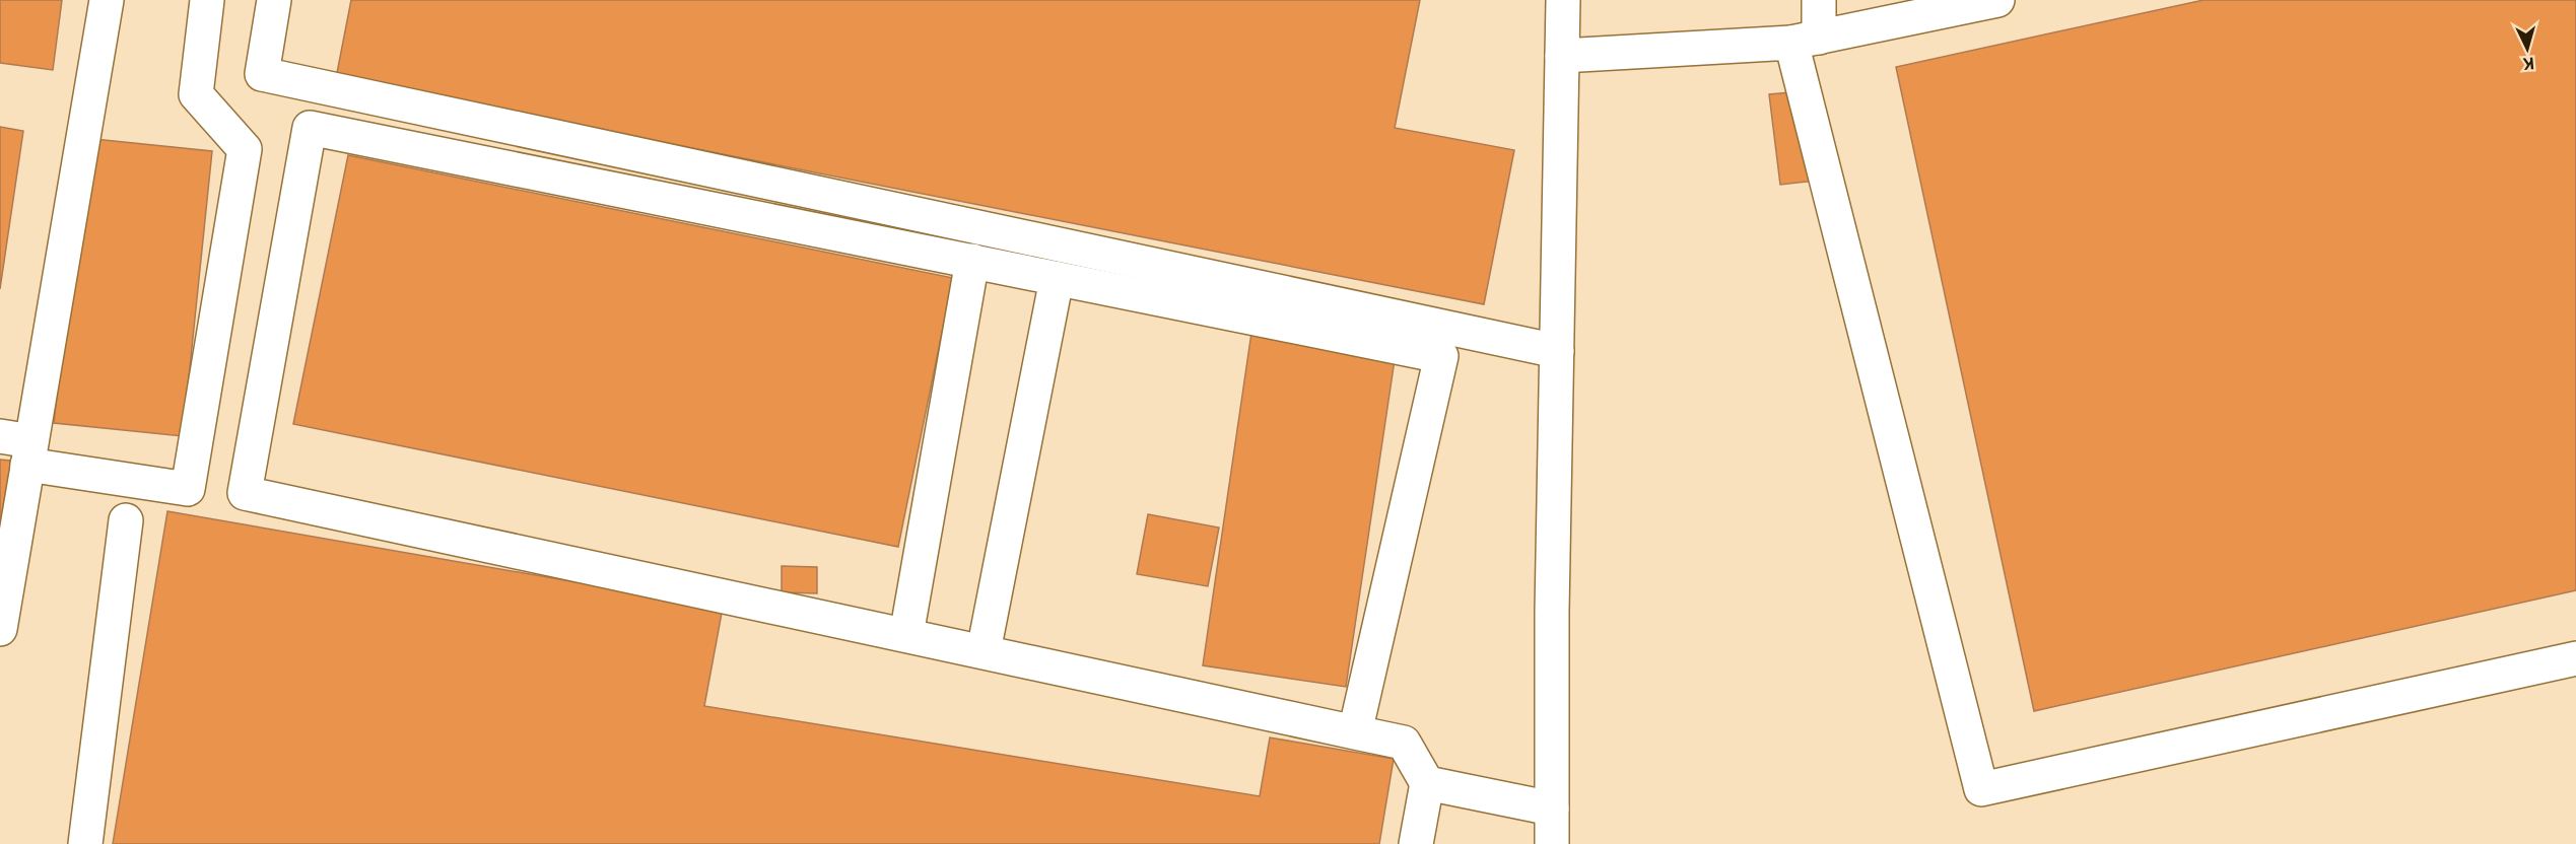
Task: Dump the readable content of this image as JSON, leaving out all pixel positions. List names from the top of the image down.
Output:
{
  "north": "bottom"
}
